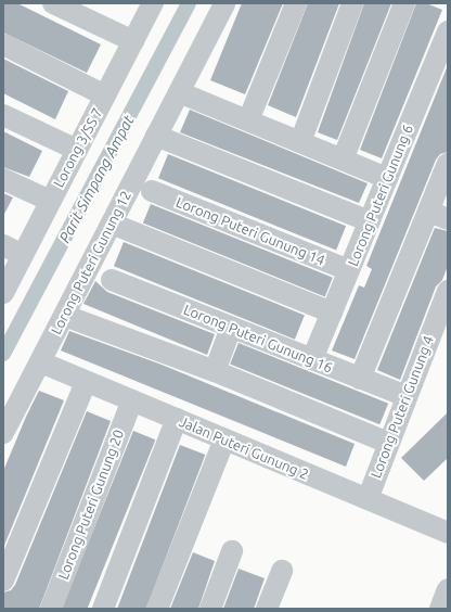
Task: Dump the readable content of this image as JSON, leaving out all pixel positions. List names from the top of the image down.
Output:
{
  "streets": {
    "street": [
      "Lorong 3/SS 7",
      "Lorong Puteri Gunung 6",
      "Lorong Puteri Gunung 14",
      "Lorong Puteri Gunung 12",
      "Lorong Puteri Gunung 16",
      "Lorong Puteri Gunung 4",
      "Jalan Puteri Gunung 2",
      "Lorong Puteri Gunung 20"
    ]
  },
  "crossings": [
    ["Lorong Puteri Gunung 6", "Lorong Puteri Gunung 14"],
    ["Lorong Puteri Gunung 6", "Lorong Puteri Gunung 16"],
    ["Lorong Puteri Gunung 12", "Jalan Puteri Gunung 2"],
    ["Lorong Puteri Gunung 16", "Lorong Puteri Gunung 4"],
    ["Lorong Puteri Gunung 4", "Jalan Puteri Gunung 2"],
    ["Jalan Puteri Gunung 2", "Lorong Puteri Gunung 20"]
  ],
  "water": ["Parit Simpang Ampat"]
}
